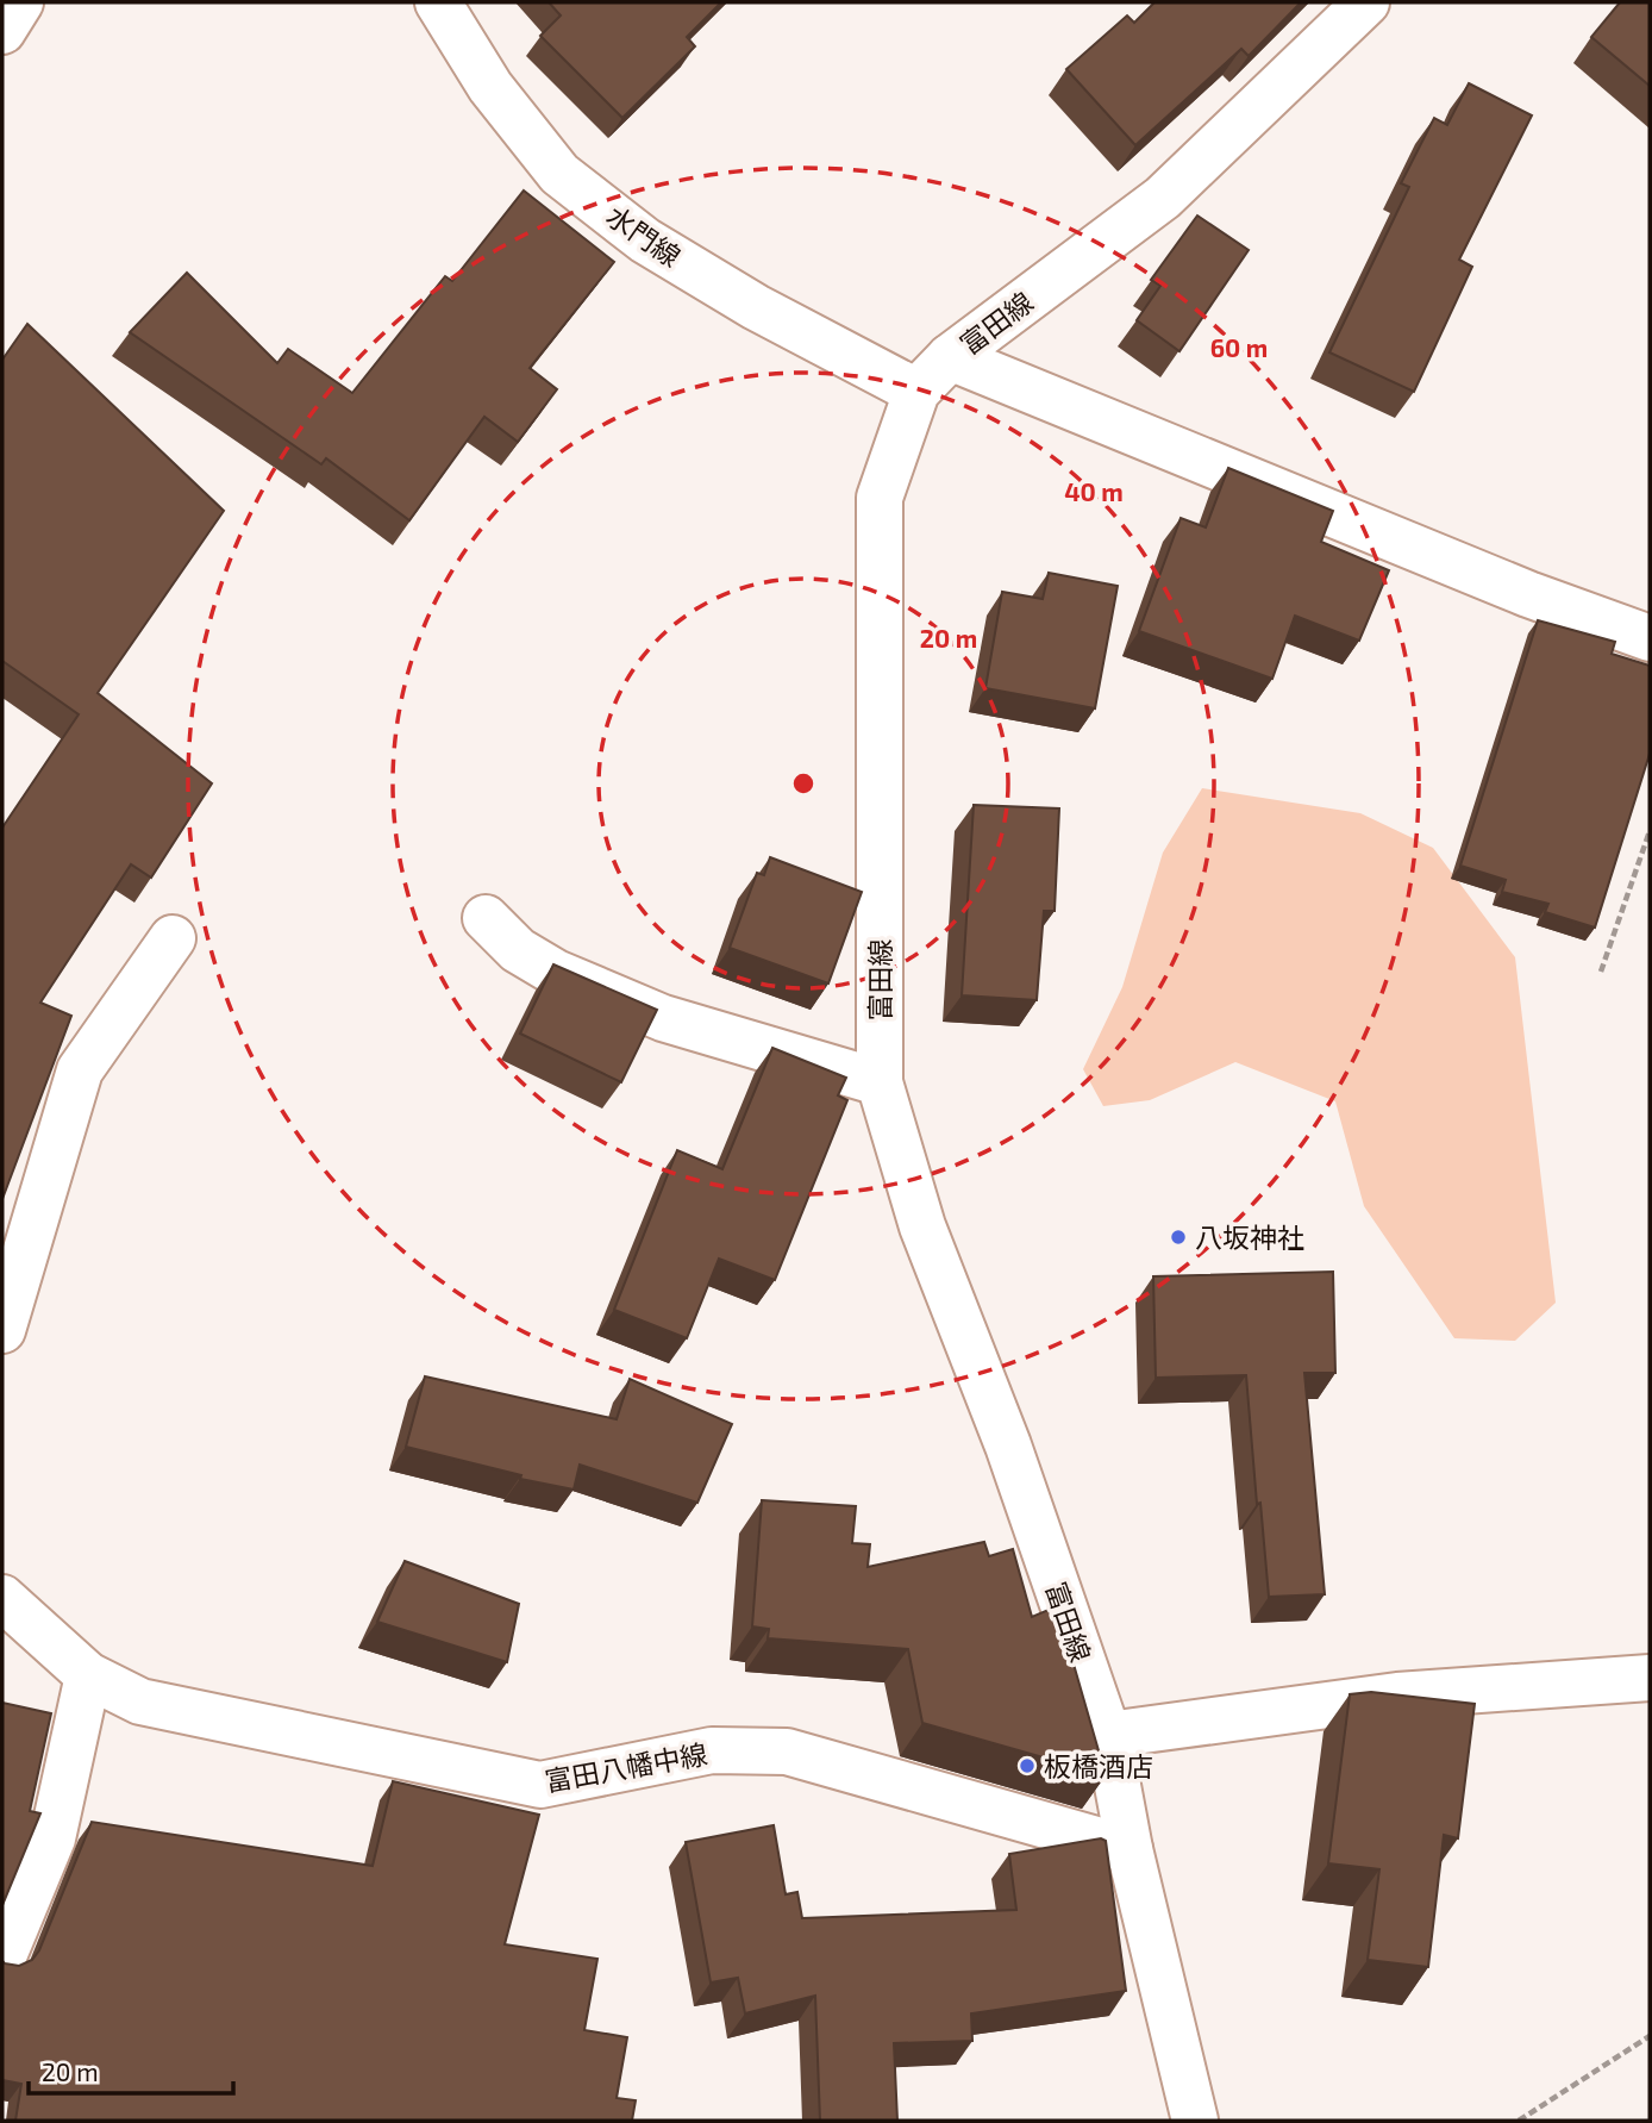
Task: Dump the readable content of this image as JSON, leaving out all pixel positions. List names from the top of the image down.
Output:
{
  "streets": {
    "street": ["水門線", "富田線", "富田八幡中線"]
  },
  "crossings": [
    ["水門線", "富田線"],
    ["富田線", "富田八幡中線"]
  ],
  "places": ["八坂神社", "板橋酒店"],
  "scale_bar": "20 m",
  "rings": ["60 m", "40 m", "20 m"]
}
